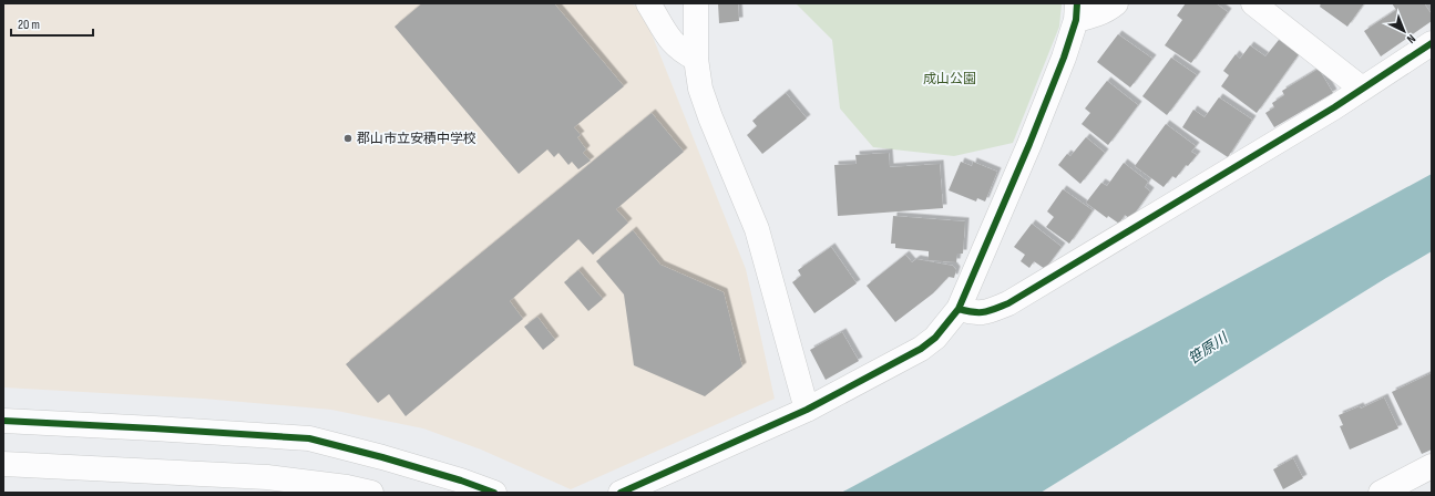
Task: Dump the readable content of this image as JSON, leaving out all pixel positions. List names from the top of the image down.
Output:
{
  "water": ["笹原川"],
  "parks": ["成山公園"],
  "places": ["郡山市立安積中学校"],
  "scale_bar": "20 m",
  "north": "bottom right"
}
